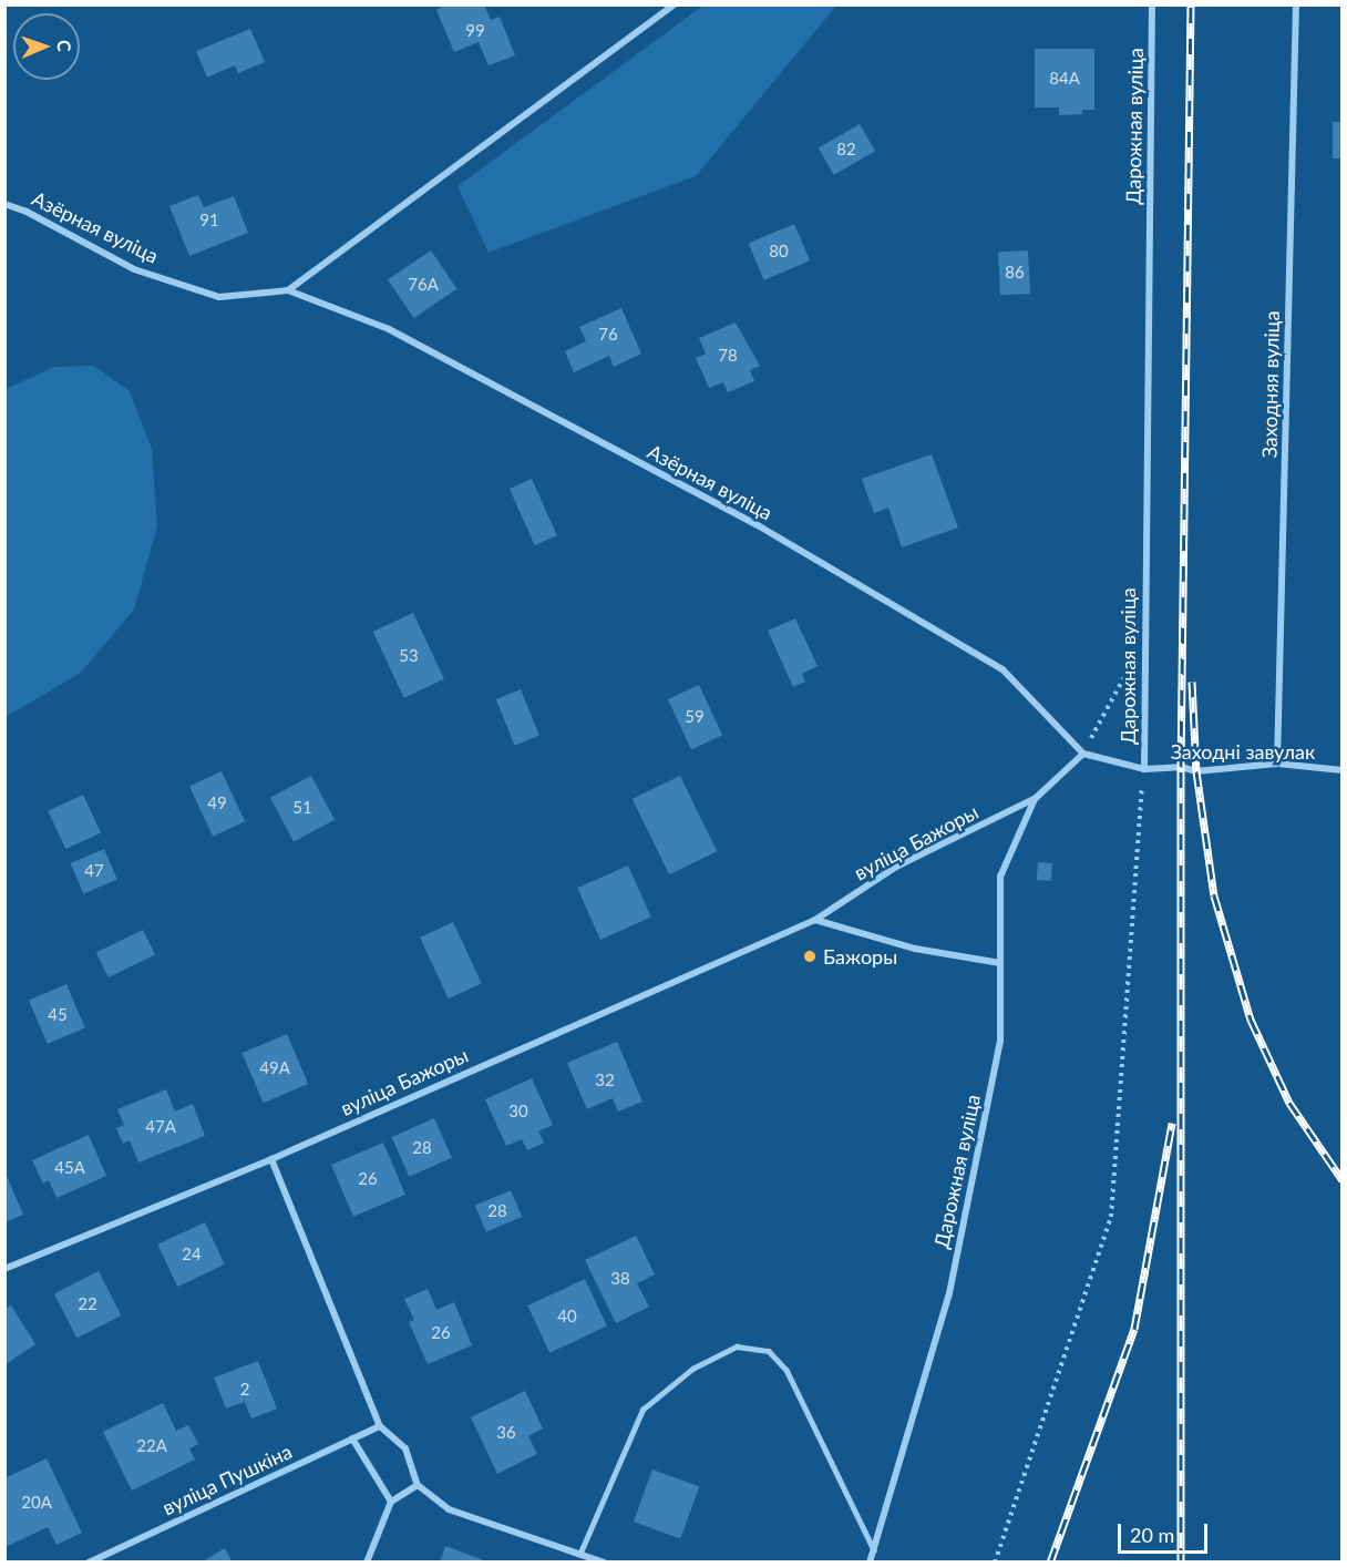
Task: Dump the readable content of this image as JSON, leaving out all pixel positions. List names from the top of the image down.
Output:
{
  "streets": {
    "street": [
      "Дарожная вуліца",
      "Азёрная вуліца",
      "Заходняя вуліца",
      "Заходні завулак",
      "вуліца Бажоры",
      "вуліца Пушкіна"
    ]
  },
  "crossings": [
    ["Дарожная вуліца", "Азёрная вуліца"],
    ["Дарожная вуліца", "Заходні завулак"],
    ["Дарожная вуліца", "вуліца Бажоры"],
    ["Заходняя вуліца", "Заходні завулак"]
  ],
  "places": ["Бажоры"],
  "house_numbers": [
    "99",
    "84А",
    "82",
    "91",
    "80",
    "86",
    "76А",
    "76",
    "78",
    "53",
    "59",
    "49",
    "51",
    "47",
    "45",
    "49А",
    "32",
    "30",
    "47А",
    "28",
    "45А",
    "26",
    "28",
    "24",
    "38",
    "22",
    "40",
    "26",
    "2",
    "36",
    "22А",
    "20А"
  ],
  "scale_bar": "20 m",
  "north": "right"
}
